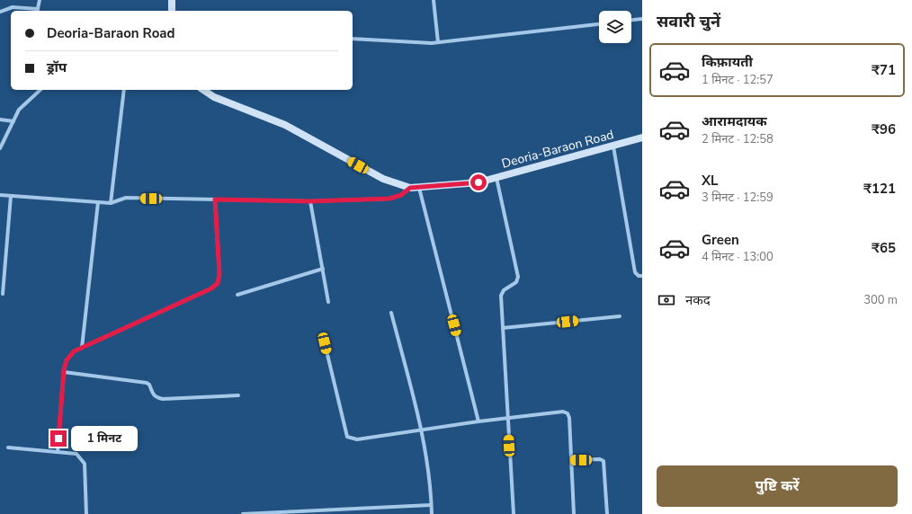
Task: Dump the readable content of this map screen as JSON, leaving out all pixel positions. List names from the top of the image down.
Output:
{
  "streets": {
    "street": ["Deoria-Baraon Road"]
  },
  "page": {
    "heading": "सवारी चुनें",
    "banner": ["Deoria-Baraon Road", "ड्रॉप"],
    "list": [
      {
        "name": "किफ़ायती",
        "note": "1 मिनट · 12:57",
        "value": "₹71"
      },
      {
        "name": "आरामदायक",
        "note": "2 मिनट · 12:58",
        "value": "₹96"
      },
      {
        "name": "XL",
        "note": "3 मिनट · 12:59",
        "value": "₹121"
      },
      {
        "name": "Green",
        "note": "4 मिनट · 13:00",
        "value": "₹65"
      }
    ],
    "pay": ["नकद", "300 m"],
    "bubble": "1 मिनट",
    "buttons": "पुष्टि करें"
  }
}
